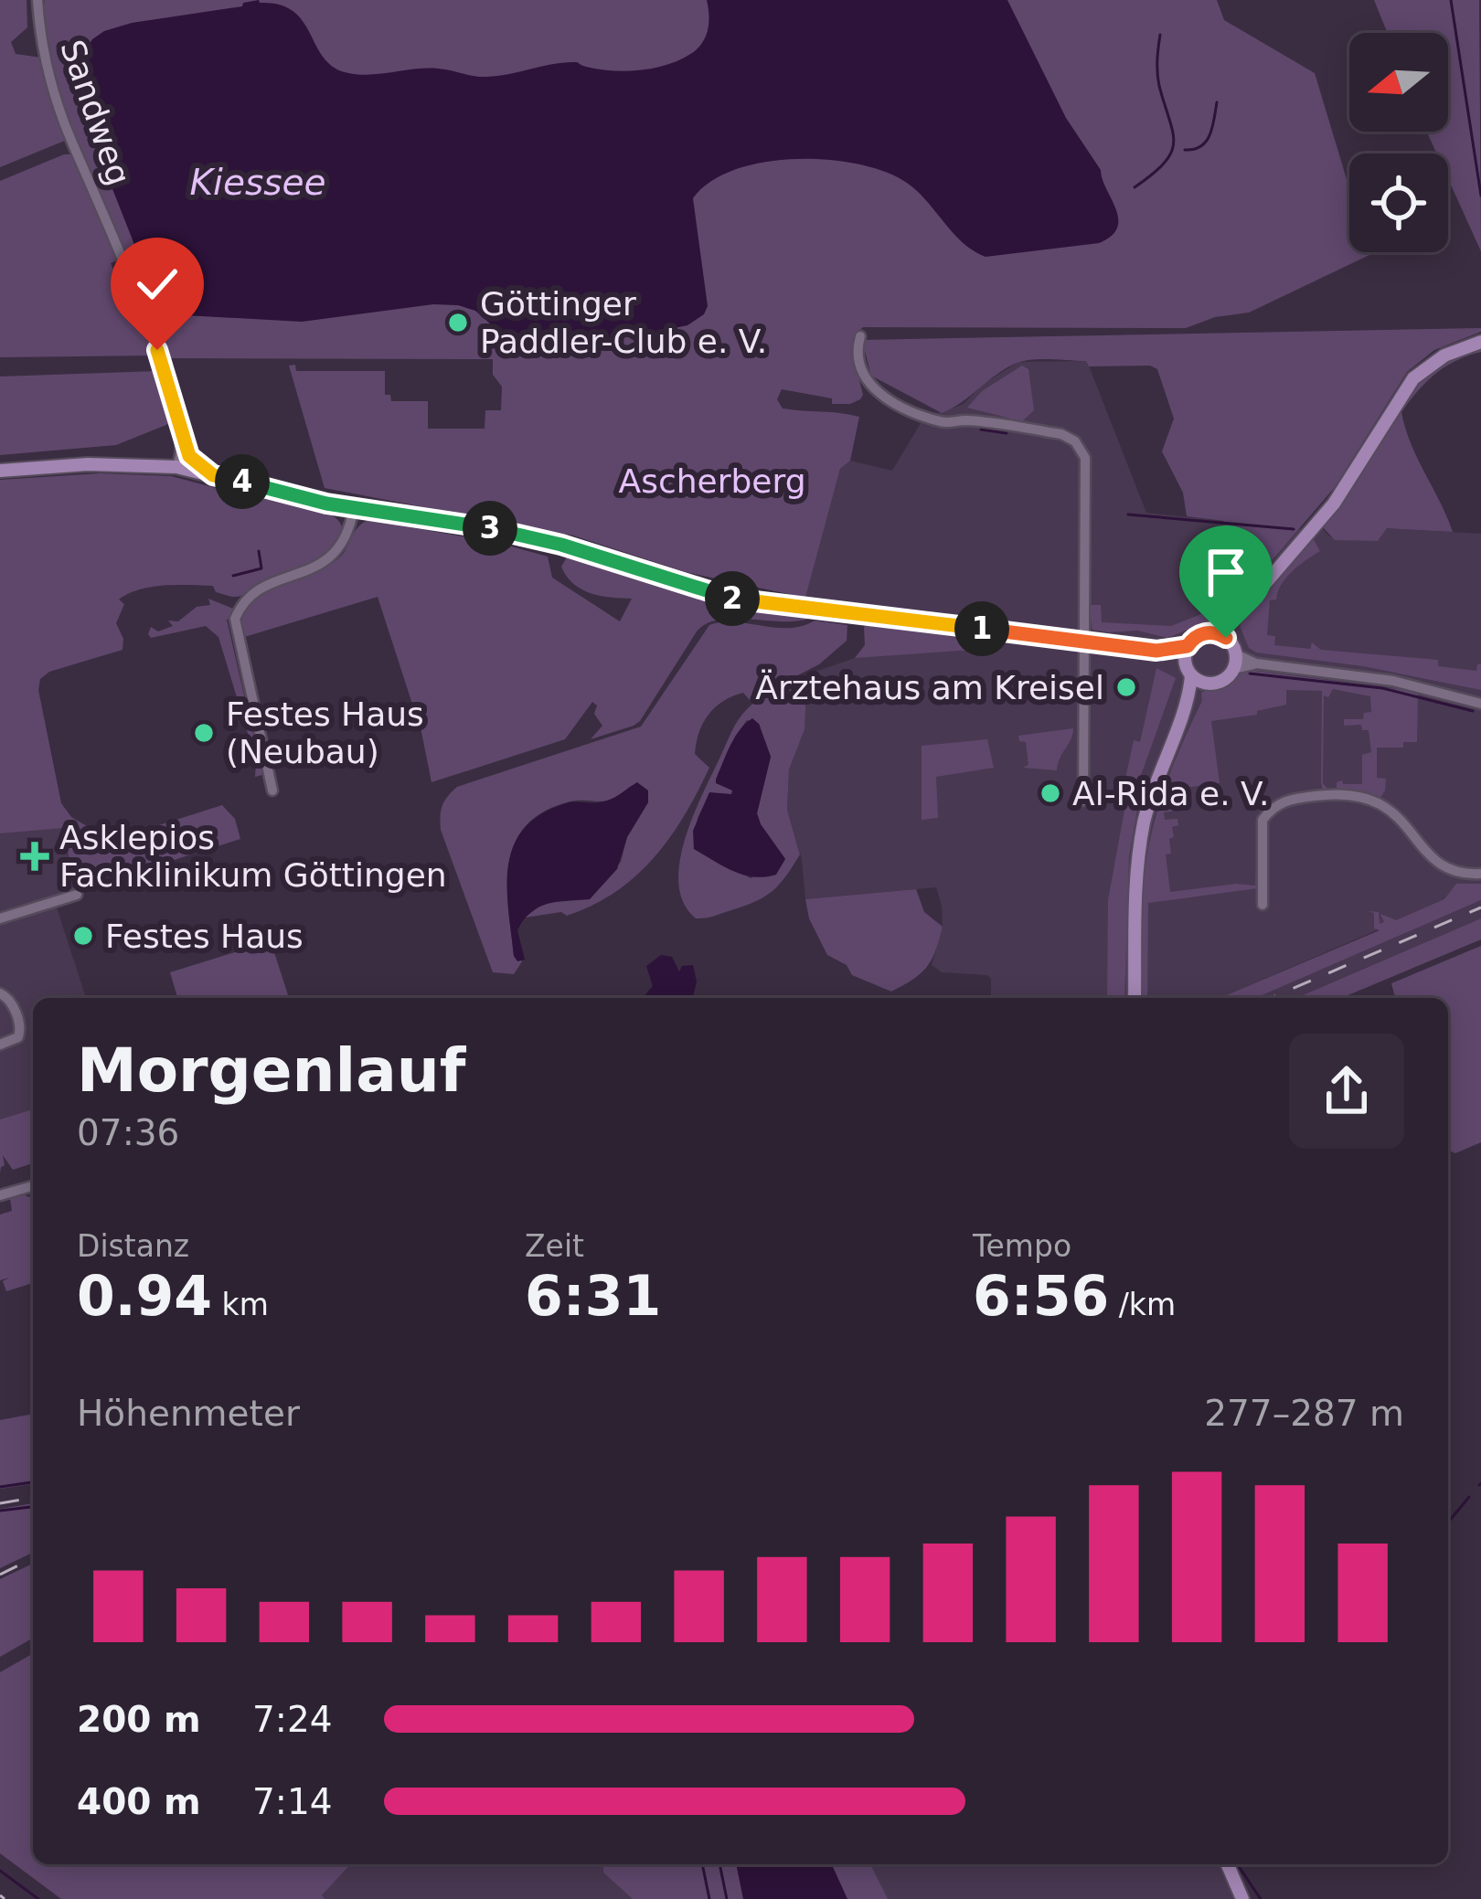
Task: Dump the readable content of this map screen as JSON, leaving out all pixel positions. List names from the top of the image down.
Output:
{
  "streets": {
    "street": ["Sandweg"]
  },
  "water": ["Kiessee"],
  "parks": ["Ascherberg"],
  "places": {
    "other": [
      "Göttinger Paddler-Club e. V.",
      "Ärztehaus am Kreisel",
      "Festes Haus (Neubau)",
      "Al-Rida e. V.",
      "Festes Haus"
    ],
    "health": ["Asklepios Fachklinikum Göttingen"]
  },
  "north": "left",
  "page": {
    "pins": [
      "4",
      "3",
      "2",
      "1"
    ],
    "heading": ["Morgenlauf", "07:36"],
    "stats": [
      ["Distanz", "0.94 km"],
      ["Zeit", "6:31"],
      ["Tempo", "6:56 /km"]
    ],
    "chart": ["Höhenmeter", "277–287 m"],
    "list": [
      {
        "name": "200 m",
        "note": "7:24"
      },
      {
        "name": "400 m",
        "note": "7:14"
      }
    ]
  }
}
